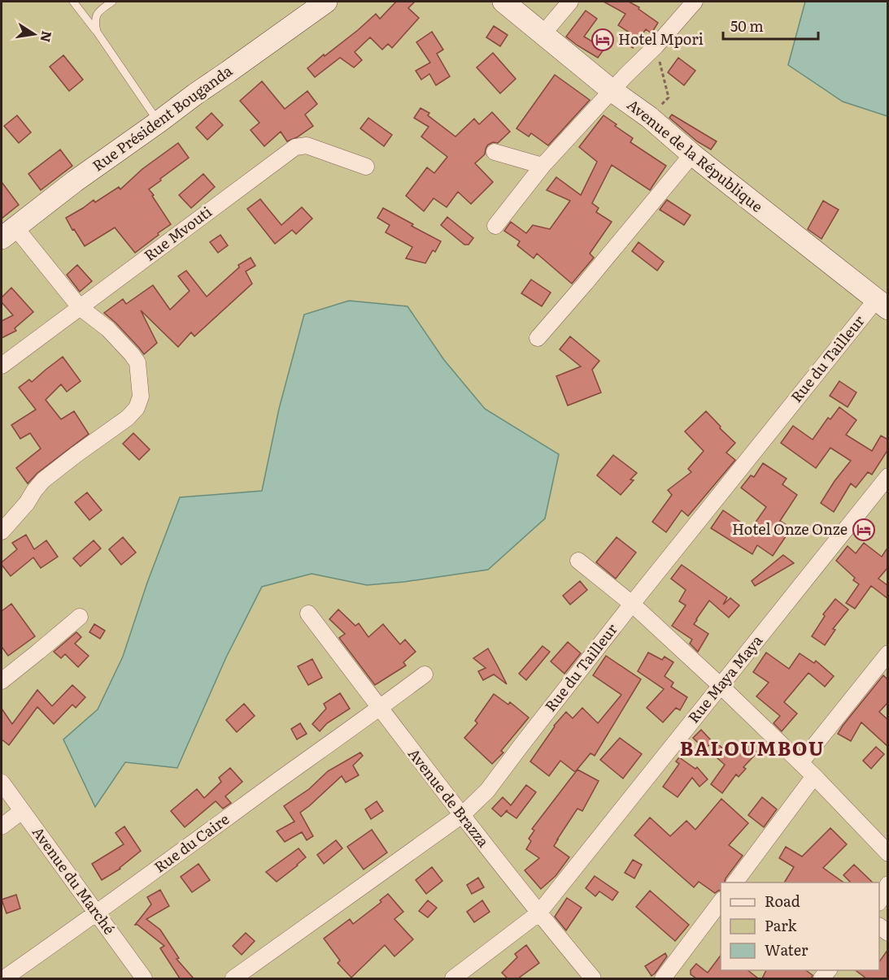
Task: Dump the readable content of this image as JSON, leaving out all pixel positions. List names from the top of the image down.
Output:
{
  "streets": {
    "street": [
      "Rue Président Bouganda",
      "Avenue de la République",
      "Rue Mvouti",
      "Rue du Tailleur",
      "Rue Maya Maya",
      "Avenue de Brazza",
      "Rue du Caire",
      "Avenue du Marché"
    ]
  },
  "crossings": [
    ["Avenue de la République", "Rue du Tailleur"],
    ["Rue du Tailleur", "Avenue de Brazza"],
    ["Rue Maya Maya", "Avenue de Brazza"],
    ["Avenue de Brazza", "Rue du Caire"],
    ["Rue du Caire", "Avenue du Marché"]
  ],
  "districts": ["BALOUMBOU"],
  "places": {
    "hotel": ["Hotel Mpori", "Hotel Onze Onze"]
  },
  "legend": ["Road", "Park", "Water"],
  "scale_bar": "50 m",
  "north": "right"
}
